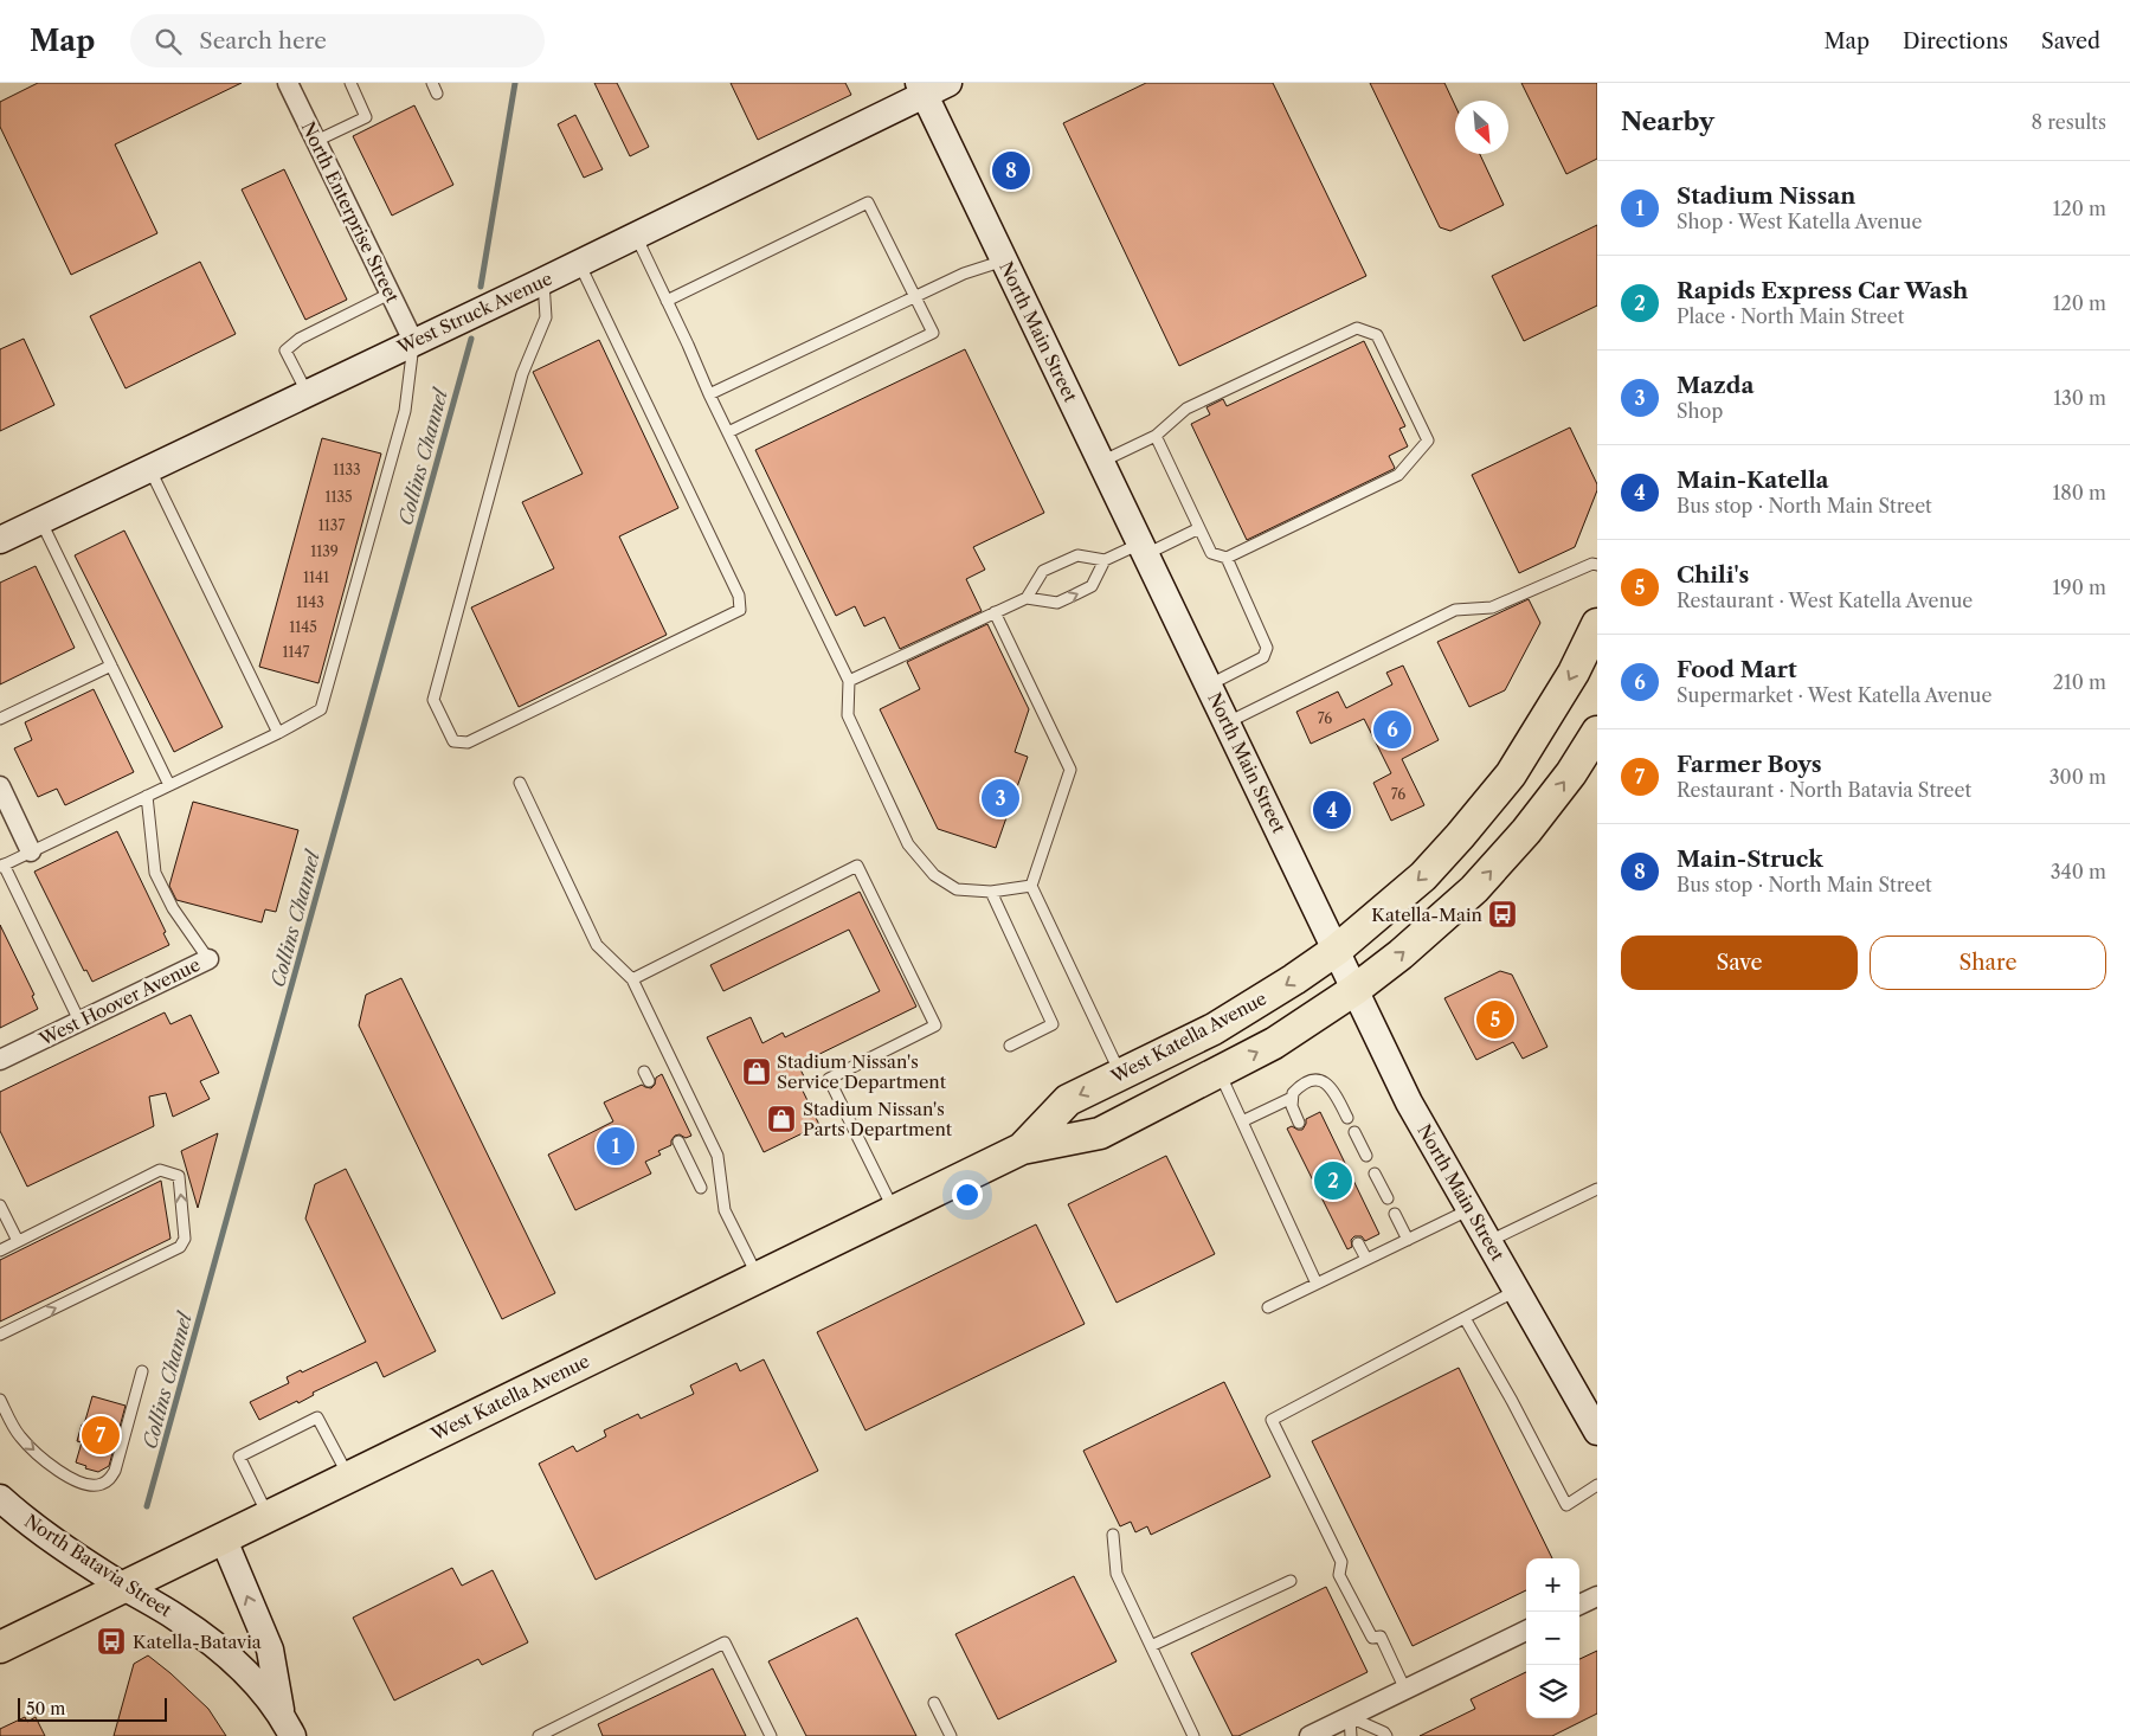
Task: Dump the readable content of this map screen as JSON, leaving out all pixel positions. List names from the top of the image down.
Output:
{
  "streets": {
    "main road": ["West Katella Avenue"],
    "street": [
      "North Enterprise Street",
      "West Struck Avenue",
      "North Main Street",
      "West Hoover Avenue",
      "North Batavia Street"
    ]
  },
  "crossings": [
    ["North Enterprise Street", "West Struck Avenue"],
    ["West Struck Avenue", "North Main Street"],
    ["North Main Street", "West Katella Avenue"],
    ["West Katella Avenue", "North Batavia Street"]
  ],
  "water": ["Collins Channel"],
  "places": {
    "bus stop": ["Katella-Main", "Katella-Batavia"],
    "shop": ["Stadium Nissan's Service Department", "Stadium Nissan's Parts Department"]
  },
  "house_numbers": [
    "1133",
    "1135",
    "1137",
    "1139",
    "1141",
    "1143",
    "1145",
    "1147",
    "76",
    "76"
  ],
  "scale_bar": "50 m",
  "north": "bottom right",
  "page": {
    "header": "Map",
    "search": "Search here",
    "nav": ["Map", "Directions", "Saved"],
    "heading": ["Nearby", "8 results"],
    "pins": [
      "8",
      "6",
      "3",
      "4",
      "5",
      "1",
      "2",
      "7"
    ],
    "list": [
      {
        "mark": "1",
        "name": "Stadium Nissan",
        "note": "Shop · West Katella Avenue",
        "value": "120 m"
      },
      {
        "mark": "2",
        "name": "Rapids Express Car Wash",
        "note": "Place · North Main Street",
        "value": "120 m"
      },
      {
        "mark": "3",
        "name": "Mazda",
        "note": "Shop",
        "value": "130 m"
      },
      {
        "mark": "4",
        "name": "Main-Katella",
        "note": "Bus stop · North Main Street",
        "value": "180 m"
      },
      {
        "mark": "5",
        "name": "Chili's",
        "note": "Restaurant · West Katella Avenue",
        "value": "190 m"
      },
      {
        "mark": "6",
        "name": "Food Mart",
        "note": "Supermarket · West Katella Avenue",
        "value": "210 m"
      },
      {
        "mark": "7",
        "name": "Farmer Boys",
        "note": "Restaurant · North Batavia Street",
        "value": "300 m"
      },
      {
        "mark": "8",
        "name": "Main-Struck",
        "note": "Bus stop · North Main Street",
        "value": "340 m"
      }
    ],
    "buttons": ["Save", "Share"],
    "map_buttons": ["+", "−"],
    "scale": "50 m"
  }
}
